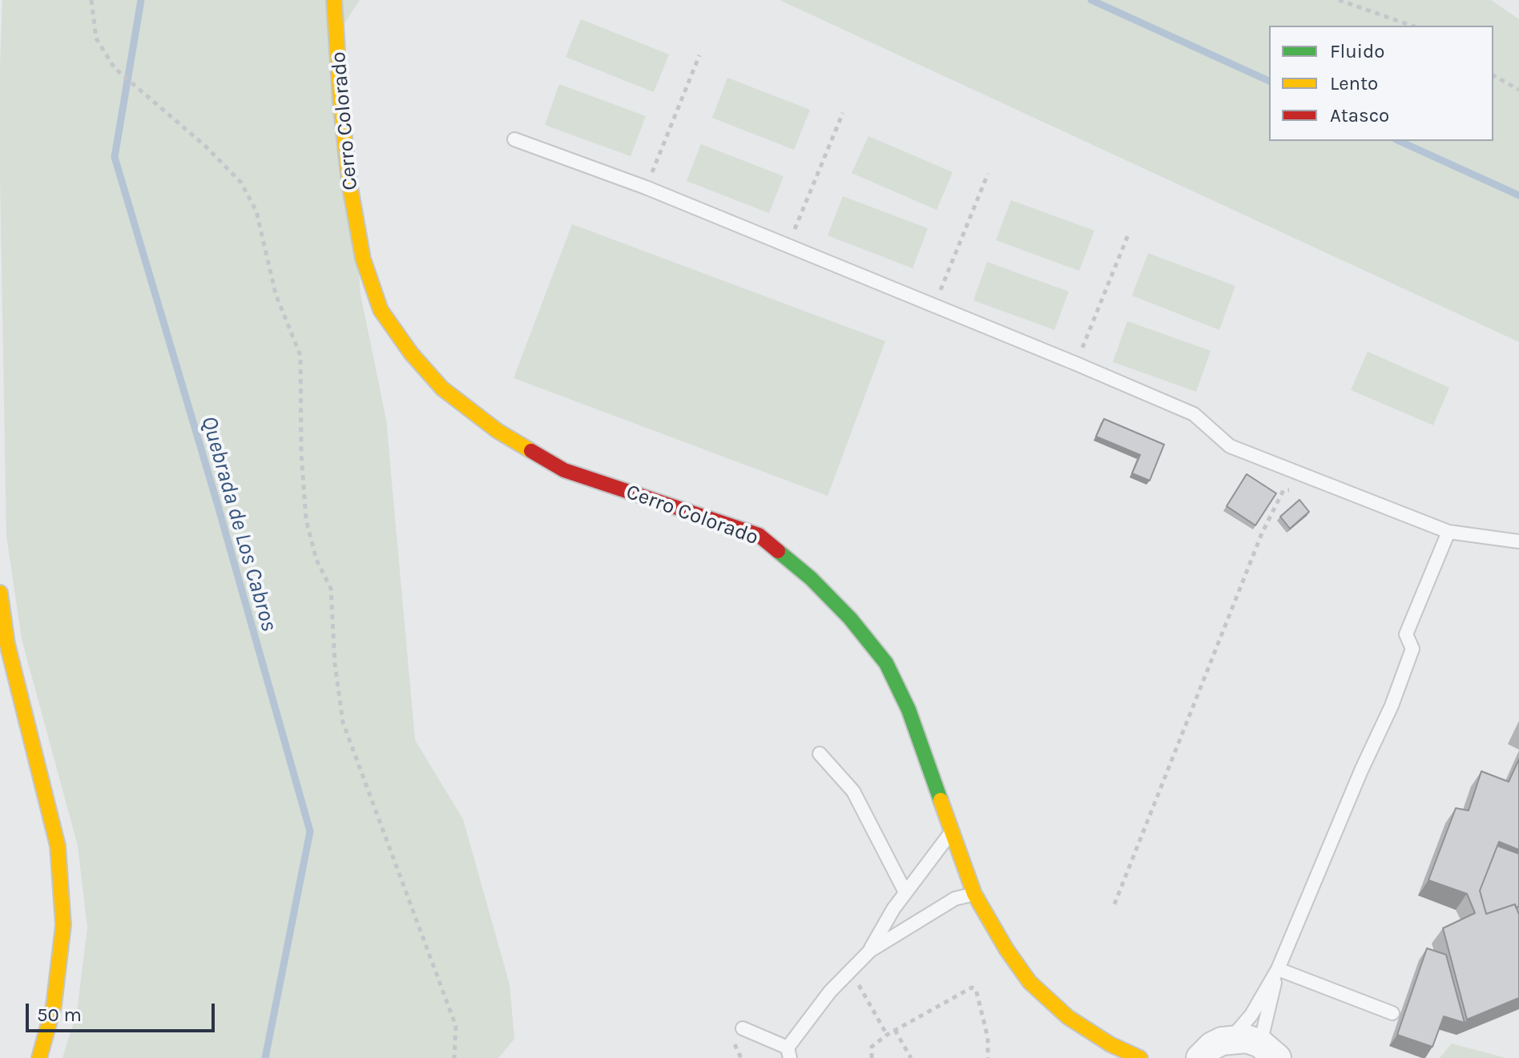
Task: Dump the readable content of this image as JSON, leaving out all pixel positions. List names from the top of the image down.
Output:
{
  "streets": {
    "street": ["Cerro Colorado"]
  },
  "water": ["Quebrada de Los Cabros"],
  "legend": ["Fluido", "Lento", "Atasco"],
  "scale_bar": "50 m"
}
